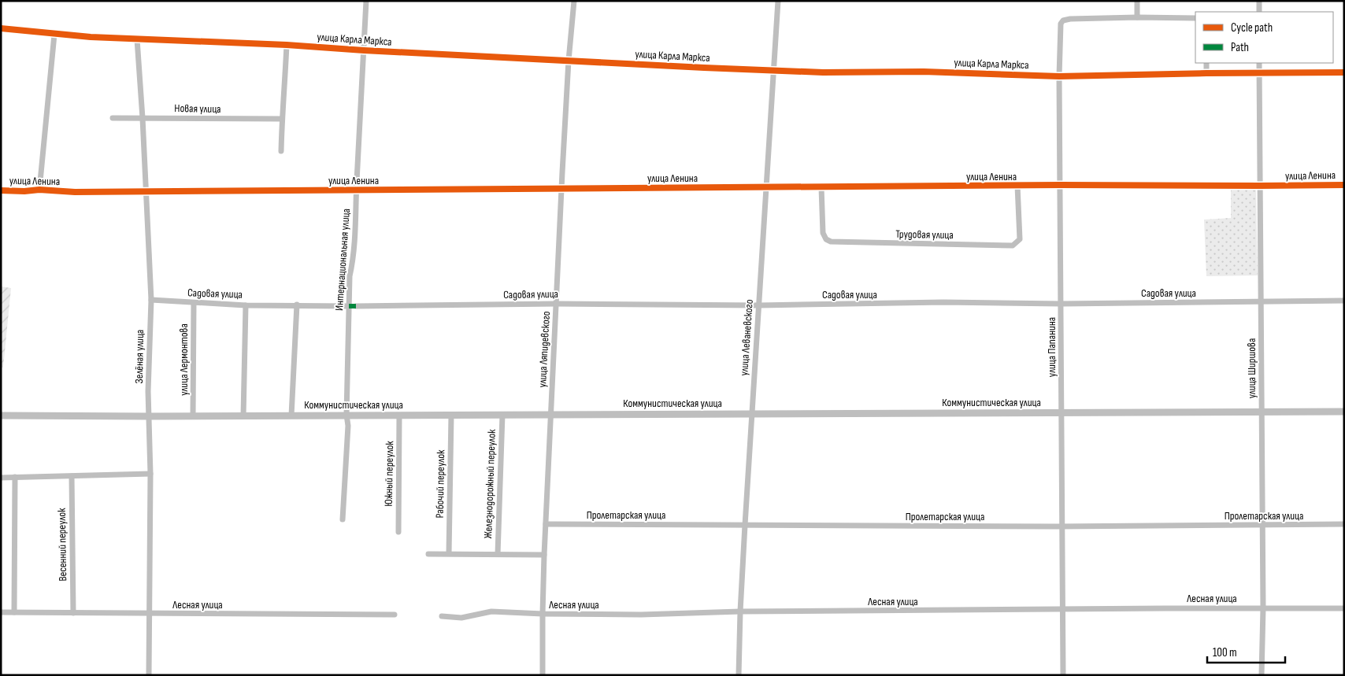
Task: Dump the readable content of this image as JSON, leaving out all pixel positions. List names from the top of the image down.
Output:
{
  "streets": {
    "street": [
      "улица Карла Маркса",
      "Новая улица",
      "улица Ленина",
      "Трудовая улица",
      "Интернациональная улица",
      "Садовая улица",
      "улица Леваневского",
      "улица Папанина",
      "улица Ляпидевского",
      "Зелёная улица",
      "улица Лермонтова",
      "улица Ширшова",
      "Коммунистическая улица",
      "Южный переулок",
      "Рабочий переулок",
      "Железнодорожный переулок",
      "Пролетарская улица",
      "Весенний переулок",
      "Лесная улица"
    ]
  },
  "crossings": [
    ["улица Карла Маркса", "Интернациональная улица"],
    ["улица Карла Маркса", "улица Леваневского"],
    ["улица Карла Маркса", "улица Папанина"],
    ["улица Карла Маркса", "улица Ляпидевского"],
    ["улица Карла Маркса", "Зелёная улица"],
    ["улица Карла Маркса", "улица Ширшова"],
    ["Новая улица", "Зелёная улица"],
    ["улица Ленина", "Трудовая улица"],
    ["улица Ленина", "Интернациональная улица"],
    ["улица Ленина", "улица Леваневского"],
    ["улица Ленина", "улица Папанина"],
    ["улица Ленина", "улица Ляпидевского"],
    ["улица Ленина", "Зелёная улица"],
    ["улица Ленина", "улица Ширшова"],
    ["Интернациональная улица", "Садовая улица"],
    ["Интернациональная улица", "Коммунистическая улица"],
    ["Садовая улица", "улица Леваневского"],
    ["Садовая улица", "улица Папанина"],
    ["Садовая улица", "улица Ляпидевского"],
    ["Садовая улица", "Зелёная улица"],
    ["Садовая улица", "улица Лермонтова"],
    ["Садовая улица", "улица Ширшова"],
    ["улица Леваневского", "Коммунистическая улица"],
    ["улица Леваневского", "Пролетарская улица"],
    ["улица Леваневского", "Лесная улица"],
    ["улица Папанина", "Коммунистическая улица"],
    ["улица Папанина", "Пролетарская улица"],
    ["улица Папанина", "Лесная улица"],
    ["улица Ляпидевского", "Коммунистическая улица"],
    ["улица Ляпидевского", "Пролетарская улица"],
    ["улица Ляпидевского", "Лесная улица"],
    ["Зелёная улица", "Коммунистическая улица"],
    ["Зелёная улица", "Лесная улица"],
    ["улица Лермонтова", "Коммунистическая улица"],
    ["улица Ширшова", "Коммунистическая улица"],
    ["улица Ширшова", "Пролетарская улица"],
    ["улица Ширшова", "Лесная улица"],
    ["Коммунистическая улица", "Южный переулок"],
    ["Коммунистическая улица", "Рабочий переулок"],
    ["Коммунистическая улица", "Железнодорожный переулок"],
    ["Весенний переулок", "Лесная улица"]
  ],
  "legend": ["Cycle path", "Path"],
  "scale_bar": "100 m"
}
